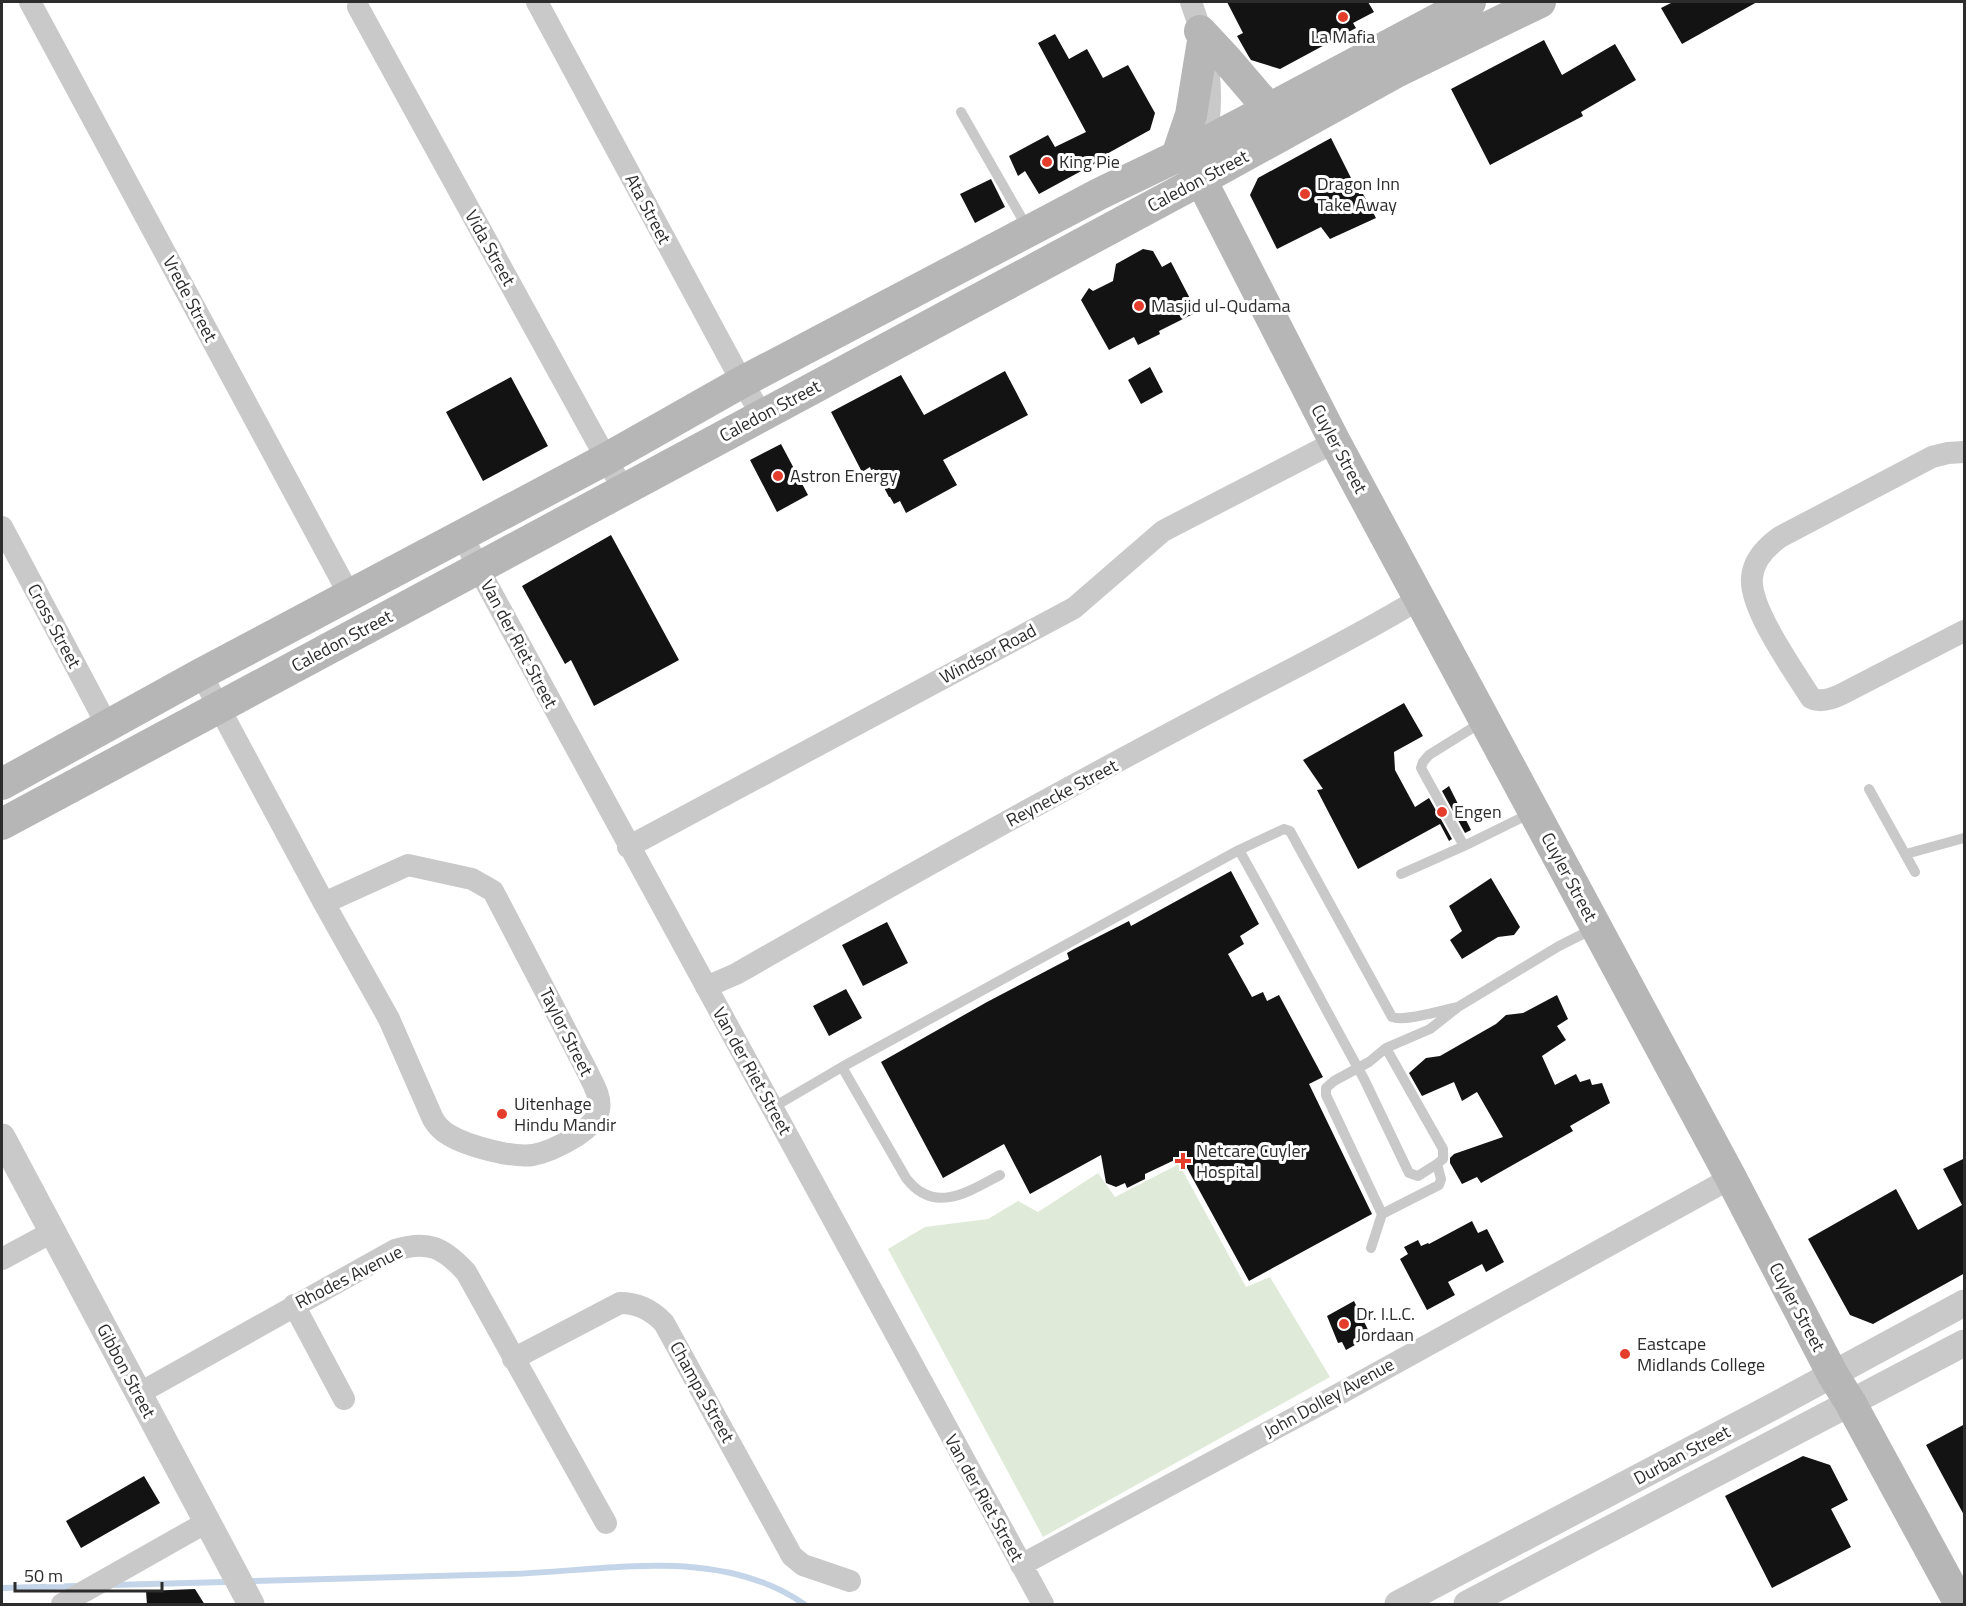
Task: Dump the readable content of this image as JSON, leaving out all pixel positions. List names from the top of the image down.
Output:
{
  "streets": {
    "main road": ["Caledon Street", "Cuyler Street"],
    "street": [
      "Ata Street",
      "Vida Street",
      "Vrede Street",
      "Cross Street",
      "Van der Riet Street",
      "Windsor Road",
      "Reynecke Street",
      "Taylor Street",
      "Rhodes Avenue",
      "Gibbon Street",
      "Champa Street",
      "John Dolley Avenue",
      "Durban Street"
    ]
  },
  "crossings": [
    ["Caledon Street", "Ata Street"],
    ["Caledon Street", "Vida Street"],
    ["Caledon Street", "Vrede Street"],
    ["Caledon Street", "Cuyler Street"],
    ["Caledon Street", "Cross Street"],
    ["Caledon Street", "Van der Riet Street"],
    ["Caledon Street", "Taylor Street"],
    ["Cuyler Street", "Windsor Road"],
    ["Cuyler Street", "Reynecke Street"],
    ["Cuyler Street", "John Dolley Avenue"],
    ["Cuyler Street", "Durban Street"],
    ["Van der Riet Street", "Windsor Road"],
    ["Van der Riet Street", "Reynecke Street"],
    ["Van der Riet Street", "John Dolley Avenue"],
    ["Rhodes Avenue", "Gibbon Street"],
    ["Rhodes Avenue", "Champa Street"]
  ],
  "places": {
    "other": [
      "La Mafia",
      "King Pie",
      "Dragon Inn Take Away",
      "Masjid ul-Qudama",
      "Astron Energy",
      "Engen",
      "Uitenhage Hindu Mandir",
      "Dr. I.L.C. Jordaan",
      "Eastcape Midlands College"
    ],
    "health": ["Netcare Cuyler Hospital"]
  },
  "scale_bar": "50 m"
}
